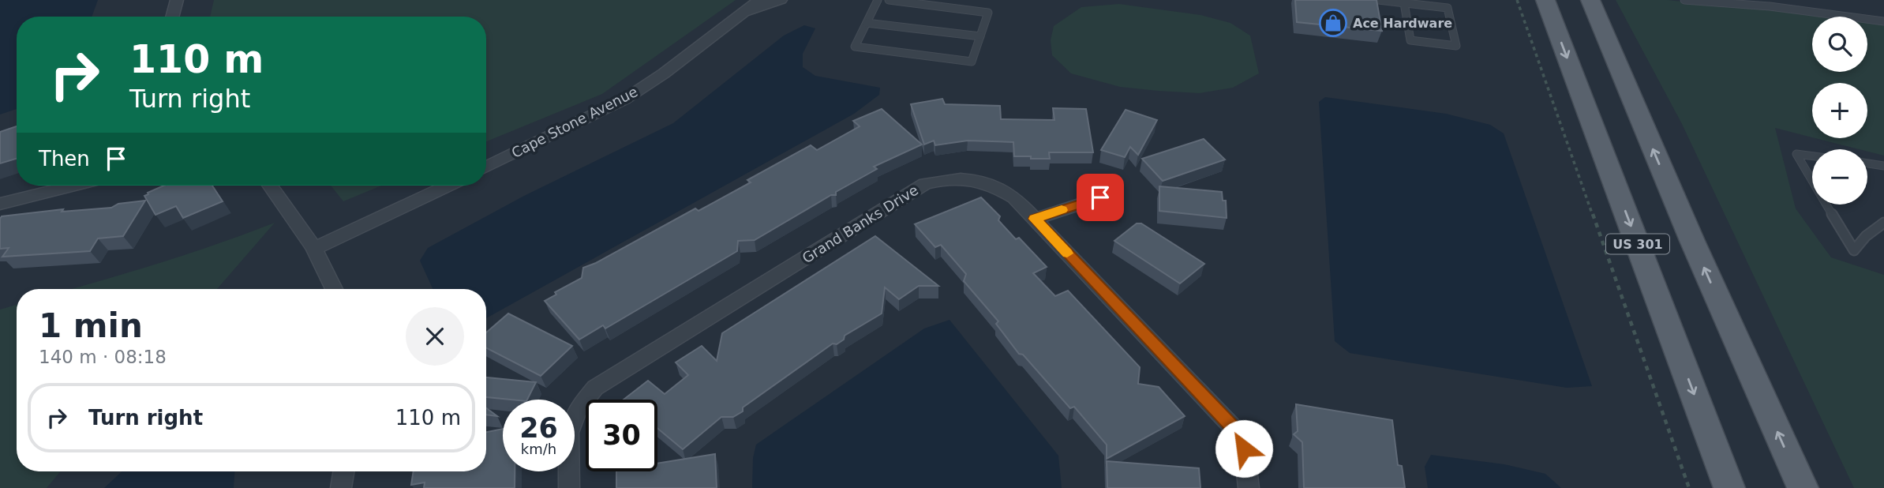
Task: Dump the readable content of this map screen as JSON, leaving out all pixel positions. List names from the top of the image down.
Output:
{
  "streets": {
    "main road": ["US 301"],
    "street": ["Cape Stone Avenue", "Grand Banks Drive"]
  },
  "places": {
    "shop": ["Ace Hardware"]
  },
  "page": {
    "map_buttons": ["+", "−"],
    "turn": ["110 m", "Turn right"],
    "then": "Then",
    "heading": ["1 min", "140 m · 08:18"],
    "list": [
      {
        "name": "Turn right",
        "value": "110 m"
      }
    ],
    "speed": "26 km/h",
    "limit": "30"
  }
}
